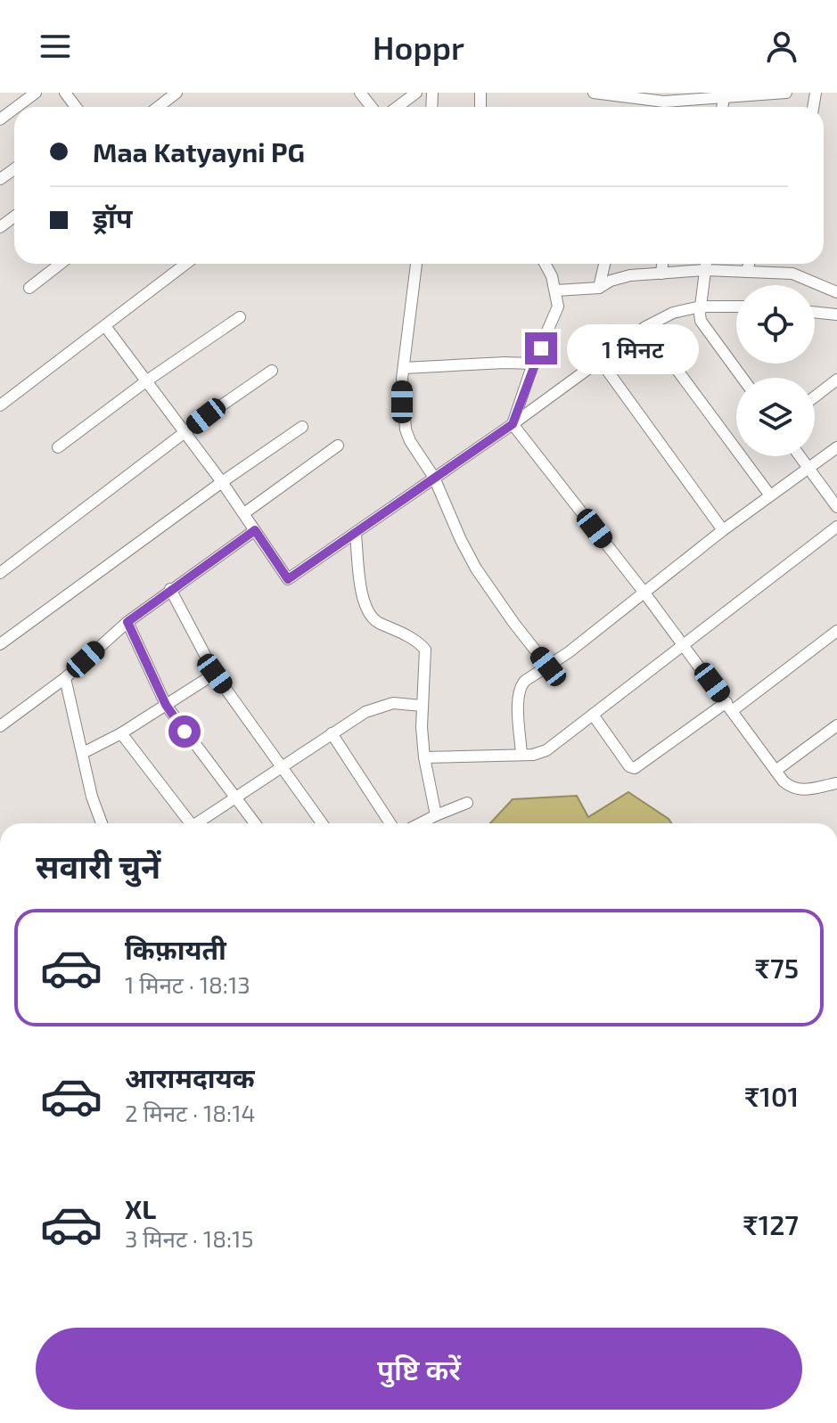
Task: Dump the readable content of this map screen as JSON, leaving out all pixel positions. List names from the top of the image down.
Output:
{
  "page": {
    "header": "Hoppr",
    "banner": ["Maa Katyayni PG", "ड्रॉप"],
    "bubble": "1 मिनट",
    "heading": "सवारी चुनें",
    "list": [
      {
        "name": "किफ़ायती",
        "note": "1 मिनट · 18:13",
        "value": "₹75"
      },
      {
        "name": "आरामदायक",
        "note": "2 मिनट · 18:14",
        "value": "₹101"
      },
      {
        "name": "XL",
        "note": "3 मिनट · 18:15",
        "value": "₹127"
      }
    ],
    "buttons": "पुष्टि करें"
  }
}
